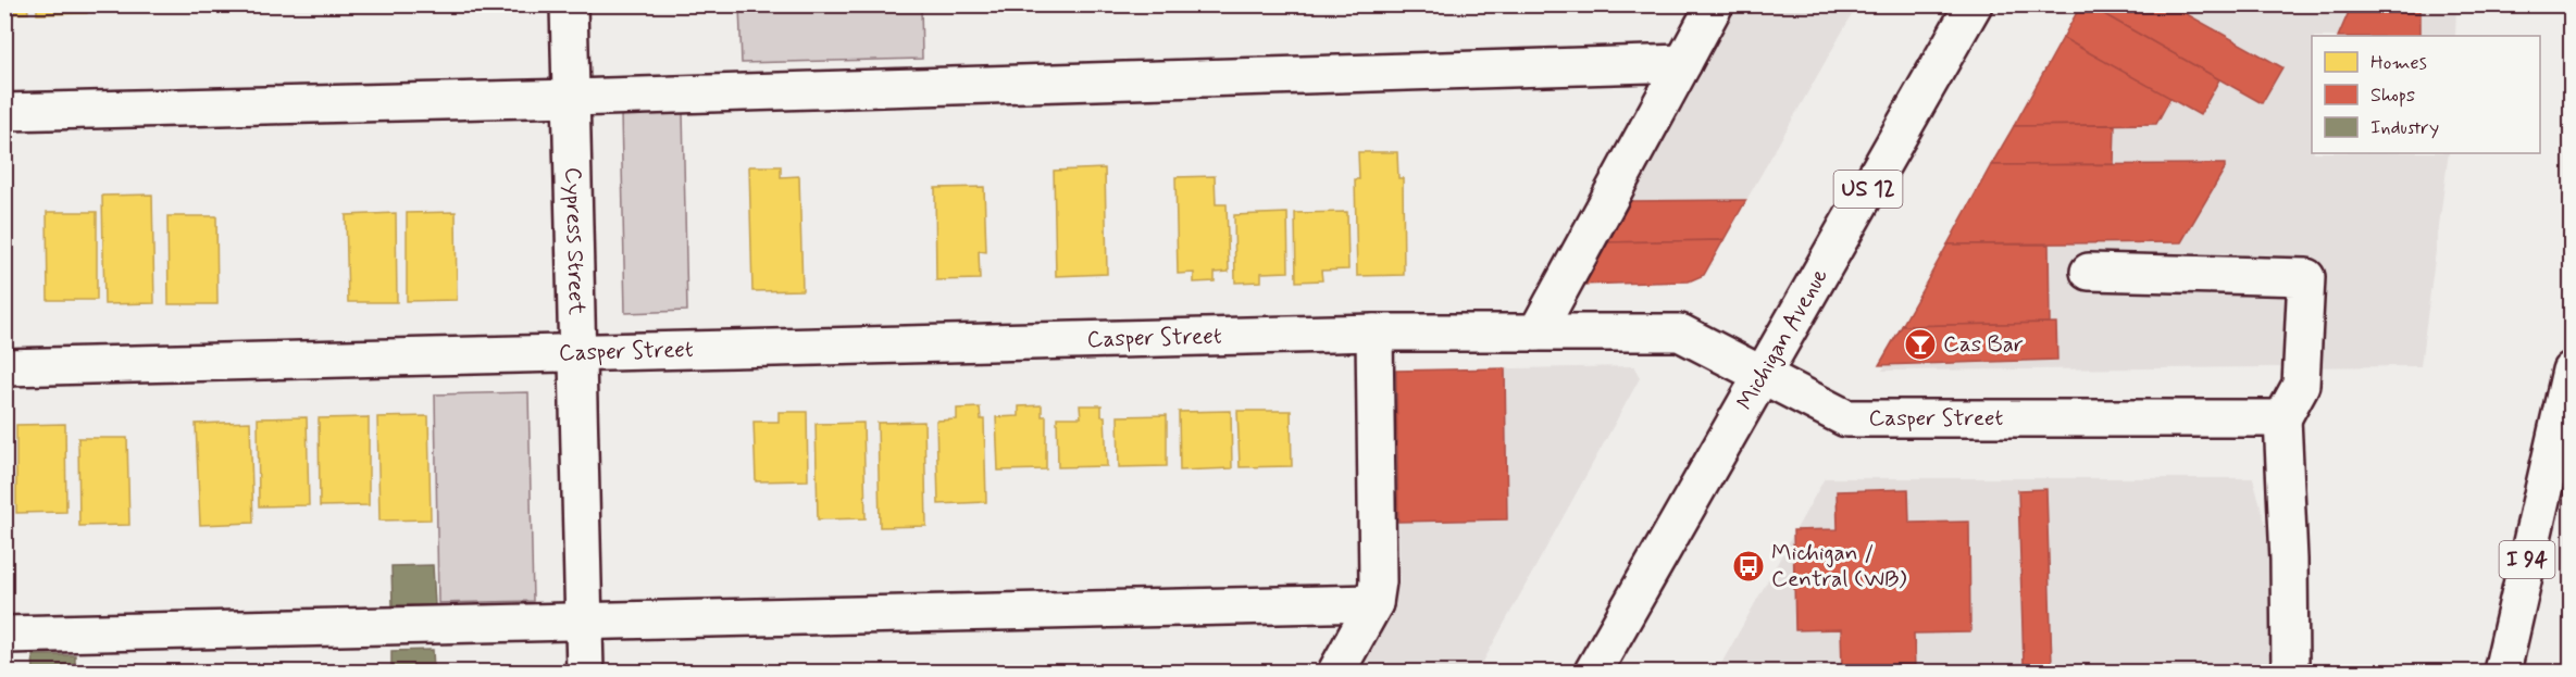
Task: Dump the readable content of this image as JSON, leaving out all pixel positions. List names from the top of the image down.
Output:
{
  "streets": {
    "main road": [
      "US 12",
      "Cypress Street",
      "Casper Street",
      "Michigan Avenue",
      "I 94"
    ]
  },
  "crossings": [
    ["Cypress Street", "Casper Street"],
    ["Casper Street", "Michigan Avenue"]
  ],
  "places": {
    "bar": ["Cas Bar"],
    "bus stop": ["Michigan / Central (WB)"]
  },
  "legend": ["Homes", "Shops", "Industry"]
}
